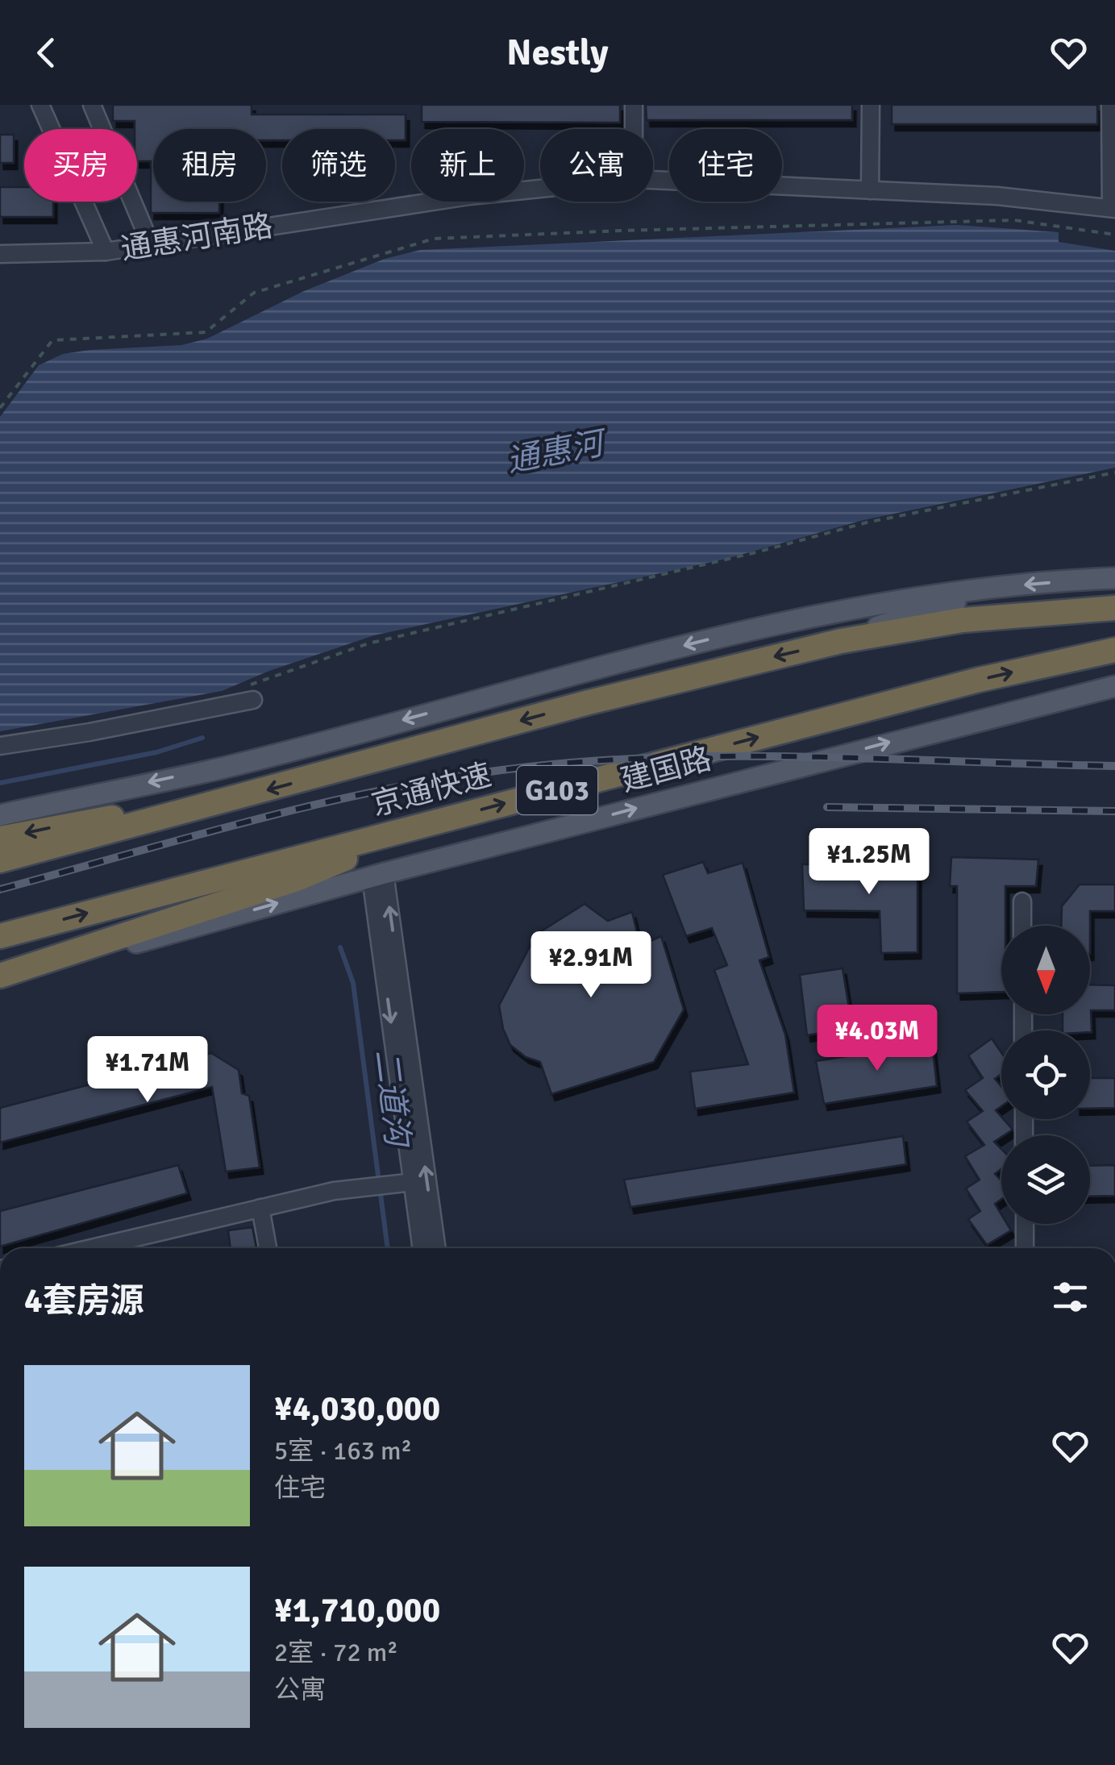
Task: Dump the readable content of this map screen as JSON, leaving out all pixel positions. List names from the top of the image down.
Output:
{
  "streets": {
    "highway": ["京通快速", "G103"],
    "main road": ["建国路"],
    "street": ["通惠河南路"]
  },
  "water": ["通惠河", "二道沟"],
  "north": "bottom",
  "page": {
    "header": "Nestly",
    "chip": [
      "买房",
      "租房",
      "筛选",
      "新上",
      "公寓",
      "住宅"
    ],
    "price": [
      "¥1.25M",
      "¥2.91M",
      "¥4.03M",
      "¥1.71M"
    ],
    "heading": "4套房源",
    "list": [
      {
        "name": "¥4,030,000",
        "note": "5室 · 163 m² · 住宅"
      },
      {
        "name": "¥1,710,000",
        "note": "2室 · 72 m² · 公寓"
      }
    ]
  }
}
